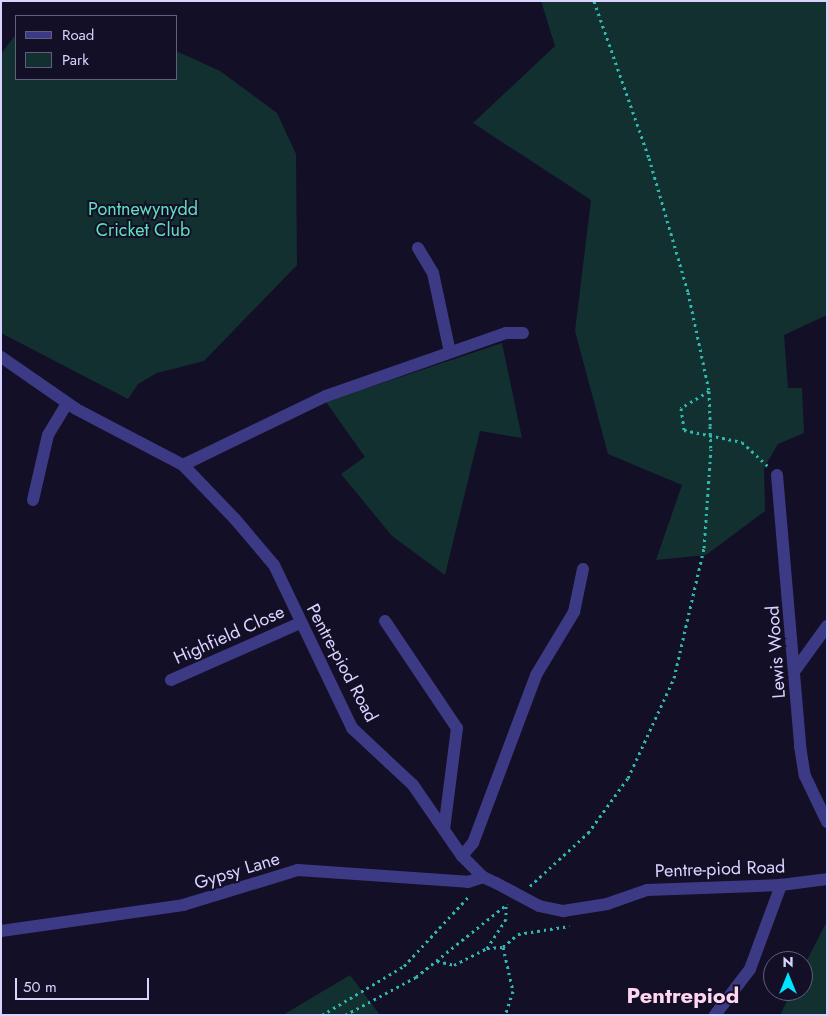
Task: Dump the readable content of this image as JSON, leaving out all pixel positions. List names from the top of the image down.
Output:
{
  "streets": {
    "street": [
      "Highfield Close",
      "Lewis Wood",
      "Pentre-piod Road",
      "Gypsy Lane"
    ]
  },
  "crossings": [
    ["Highfield Close", "Pentre-piod Road"],
    ["Pentre-piod Road", "Gypsy Lane"]
  ],
  "districts": ["Pentrepiod"],
  "parks": ["Pontnewynydd Cricket Club"],
  "legend": ["Road", "Park"],
  "scale_bar": "50 m",
  "north": "top"
}
